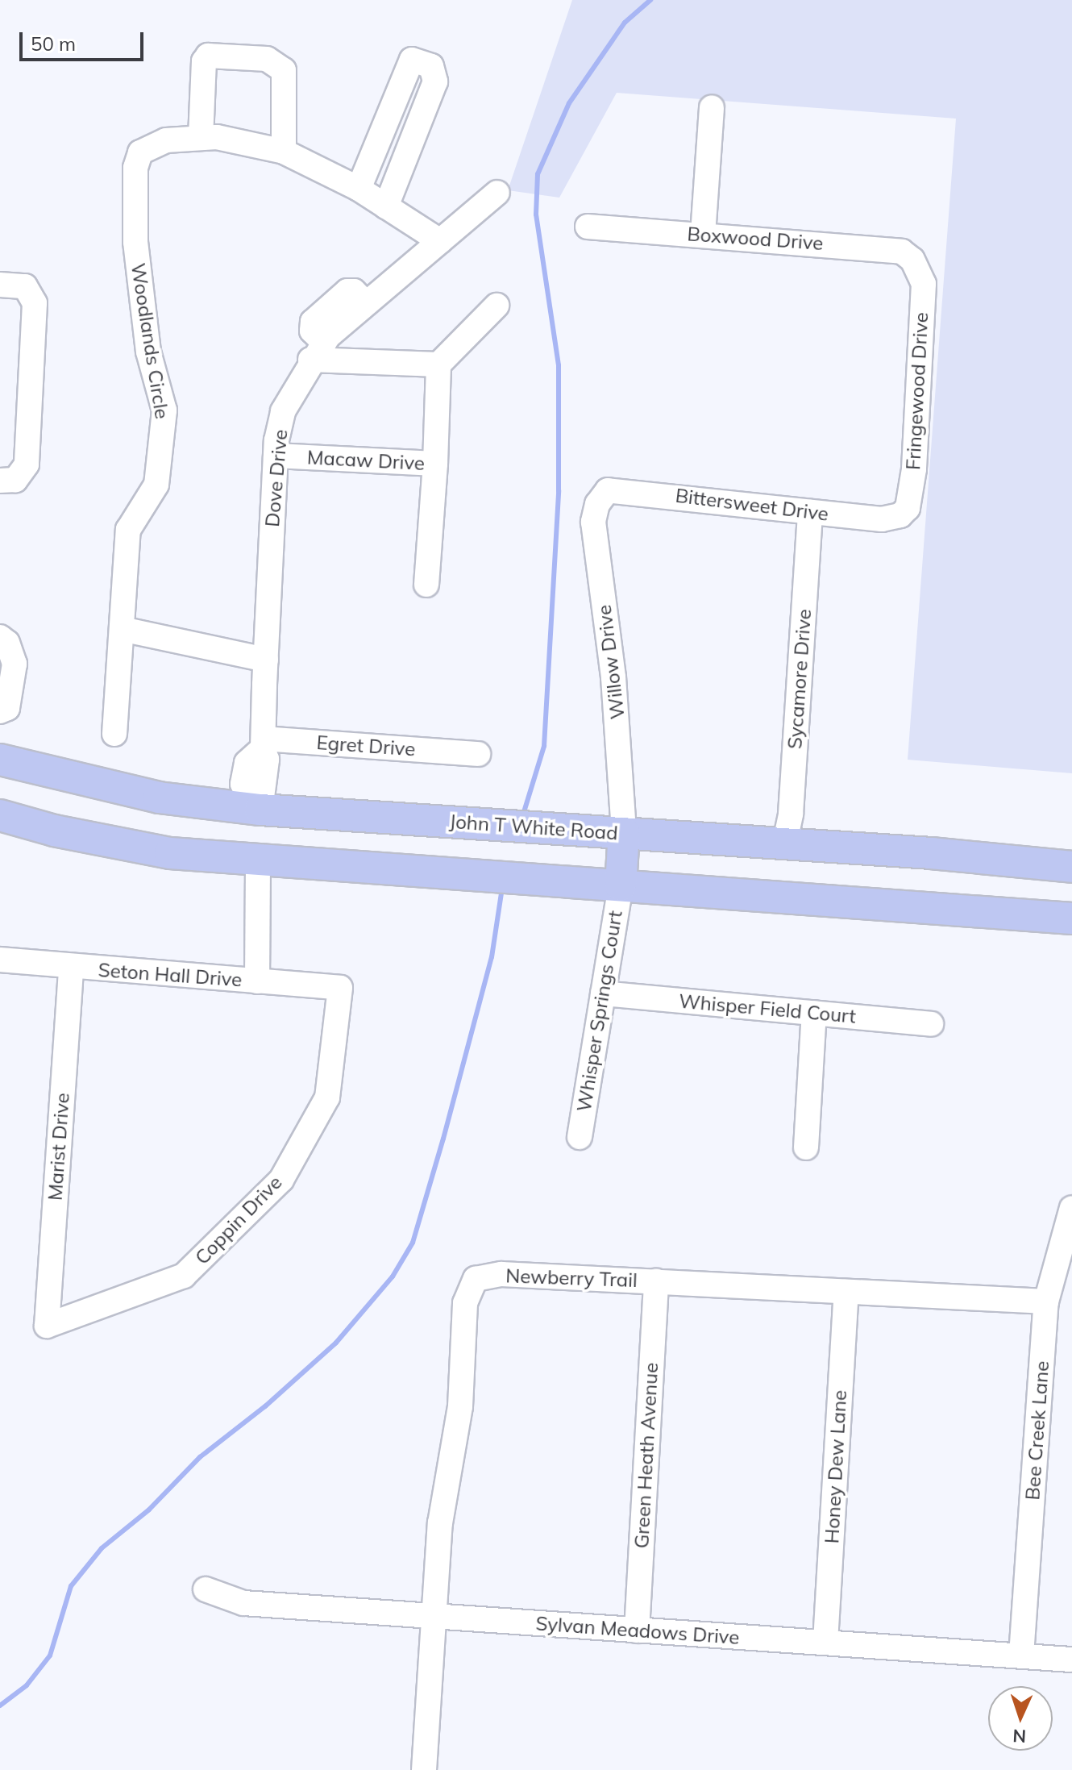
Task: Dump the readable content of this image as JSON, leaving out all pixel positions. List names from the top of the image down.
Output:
{
  "streets": {
    "main road": ["John T White Road"],
    "street": [
      "Boxwood Drive",
      "Woodlands Circle",
      "Fringewood Drive",
      "Macaw Drive",
      "Dove Drive",
      "Bittersweet Drive",
      "Willow Drive",
      "Sycamore Drive",
      "Egret Drive",
      "Seton Hall Drive",
      "Whisper Field Court",
      "Whisper Springs Court",
      "Marist Drive",
      "Coppin Drive",
      "Newberry Trail",
      "Bee Creek Lane",
      "Green Heath Avenue",
      "Honey Dew Lane",
      "Sylvan Meadows Drive"
    ]
  },
  "crossings": [
    ["Boxwood Drive", "Fringewood Drive"],
    ["Woodlands Circle", "Dove Drive"],
    ["Fringewood Drive", "Bittersweet Drive"],
    ["Macaw Drive", "Dove Drive"],
    ["Dove Drive", "Egret Drive"],
    ["Bittersweet Drive", "Willow Drive"],
    ["Bittersweet Drive", "Sycamore Drive"],
    ["Willow Drive", "John T White Road"],
    ["Sycamore Drive", "John T White Road"],
    ["Seton Hall Drive", "Marist Drive"],
    ["Seton Hall Drive", "Coppin Drive"],
    ["Whisper Field Court", "Whisper Springs Court"],
    ["Marist Drive", "Coppin Drive"],
    ["Newberry Trail", "Bee Creek Lane"],
    ["Newberry Trail", "Green Heath Avenue"],
    ["Newberry Trail", "Honey Dew Lane"],
    ["Newberry Trail", "Sylvan Meadows Drive"],
    ["Bee Creek Lane", "Sylvan Meadows Drive"],
    ["Green Heath Avenue", "Sylvan Meadows Drive"],
    ["Honey Dew Lane", "Sylvan Meadows Drive"]
  ],
  "scale_bar": "50 m",
  "north": "bottom"
}
